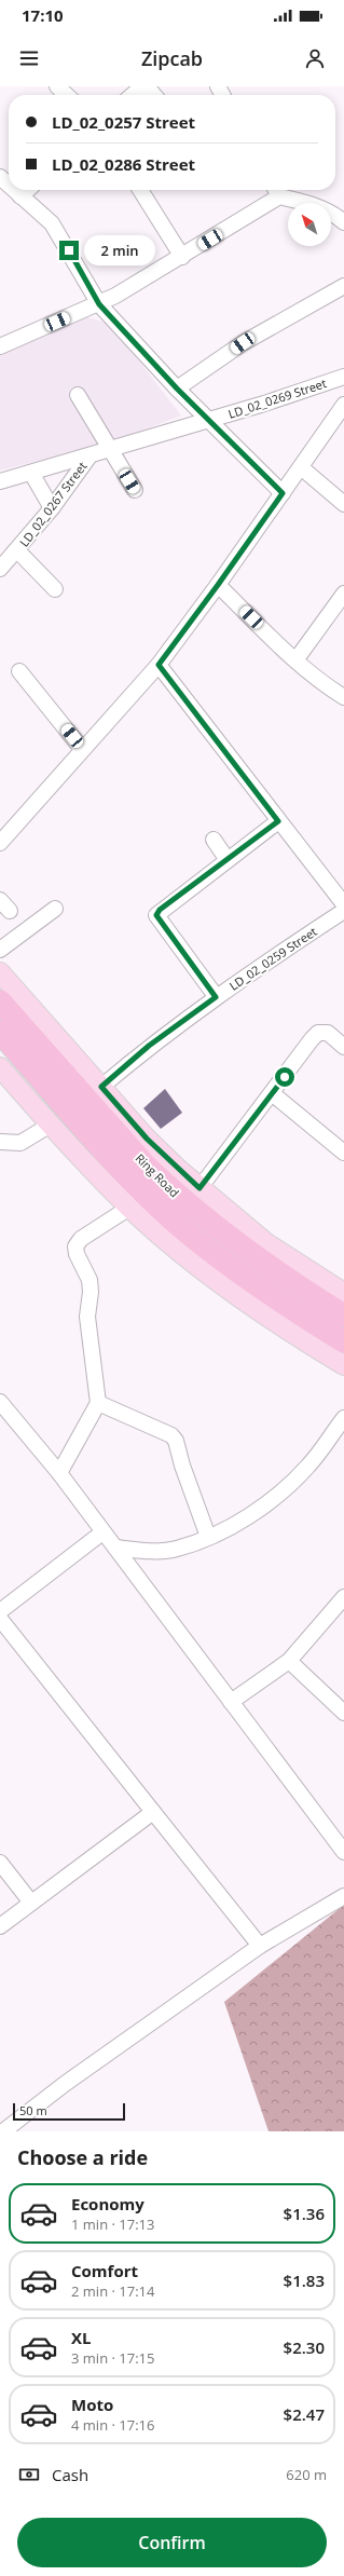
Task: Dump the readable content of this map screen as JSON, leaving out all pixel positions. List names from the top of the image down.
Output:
{
  "streets": {
    "highway": ["Ring Road"],
    "street": ["LD_02_0269 Street", "LD_02_0267 Street", "LD_02_0259 Street"]
  },
  "crossings": [
    ["LD_02_0269 Street", "LD_02_0267 Street"]
  ],
  "scale_bar": "50 m",
  "north": "top left",
  "page": {
    "status": "17:10",
    "header": "Zipcab",
    "banner": ["LD_02_0257 Street", "LD_02_0286 Street"],
    "bubble": "2 min",
    "scale": "50 m",
    "heading": "Choose a ride",
    "list": [
      {
        "name": "Economy",
        "note": "1 min · 17:13",
        "value": "$1.36"
      },
      {
        "name": "Comfort",
        "note": "2 min · 17:14",
        "value": "$1.83"
      },
      {
        "name": "XL",
        "note": "3 min · 17:15",
        "value": "$2.30"
      },
      {
        "name": "Moto",
        "note": "4 min · 17:16",
        "value": "$2.47"
      }
    ],
    "pay": ["Cash", "620 m"],
    "buttons": "Confirm"
  }
}
